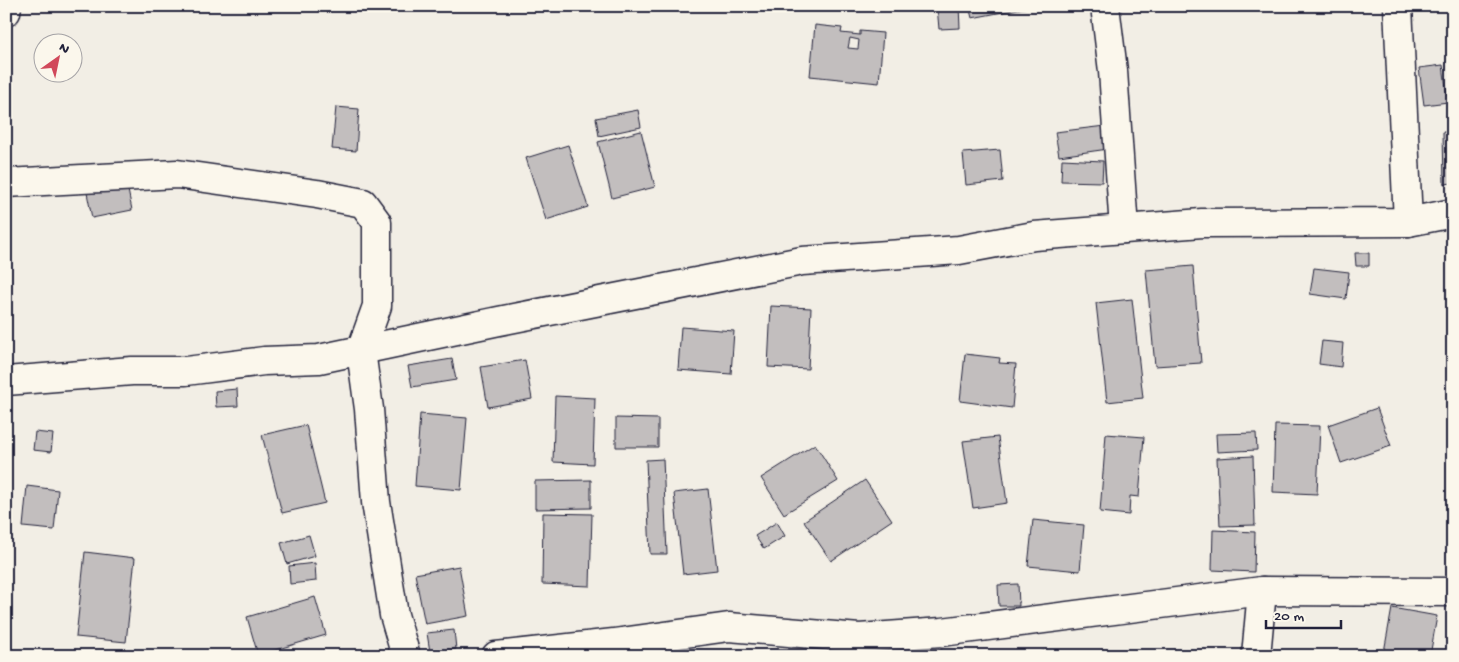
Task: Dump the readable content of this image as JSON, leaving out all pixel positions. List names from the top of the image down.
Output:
{
  "scale_bar": "20 m",
  "north": "top right"
}
